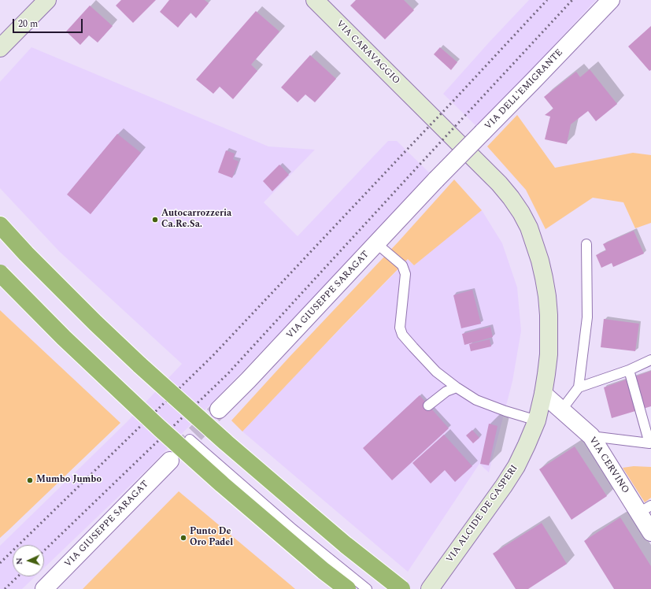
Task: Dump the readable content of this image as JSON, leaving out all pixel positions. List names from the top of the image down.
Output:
{
  "streets": {
    "street": [
      "VIA CARAVAGGIO",
      "VIA DELL'EMIGRANTE",
      "VIA GIUSEPPE SARAGAT",
      "VIA CERVINO",
      "VIA ALCIDE DE GASPERI"
    ]
  },
  "crossings": [
    ["VIA CARAVAGGIO", "VIA ALCIDE DE GASPERI"],
    ["VIA DELL'EMIGRANTE", "VIA GIUSEPPE SARAGAT"],
    ["VIA CERVINO", "VIA ALCIDE DE GASPERI"]
  ],
  "places": ["Autocarrozzeria Ca.Re.Sa.", "Mumbo Jumbo", "Punto De Oro Padel"],
  "scale_bar": "20 m",
  "north": "left"
}
